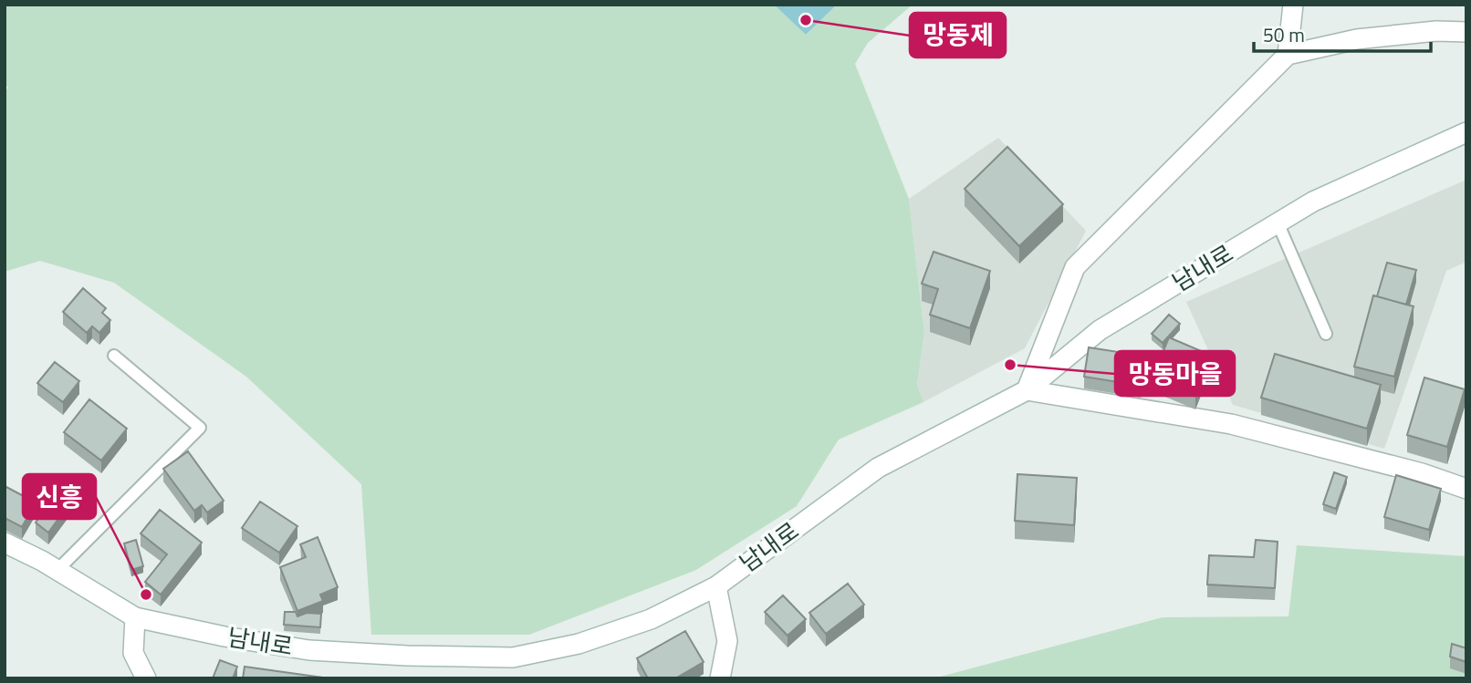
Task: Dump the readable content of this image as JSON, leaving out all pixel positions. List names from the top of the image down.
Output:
{
  "streets": {
    "street": ["남내로"]
  },
  "places": ["망동제", "망동마을", "신흥"],
  "scale_bar": "50 m"
}
